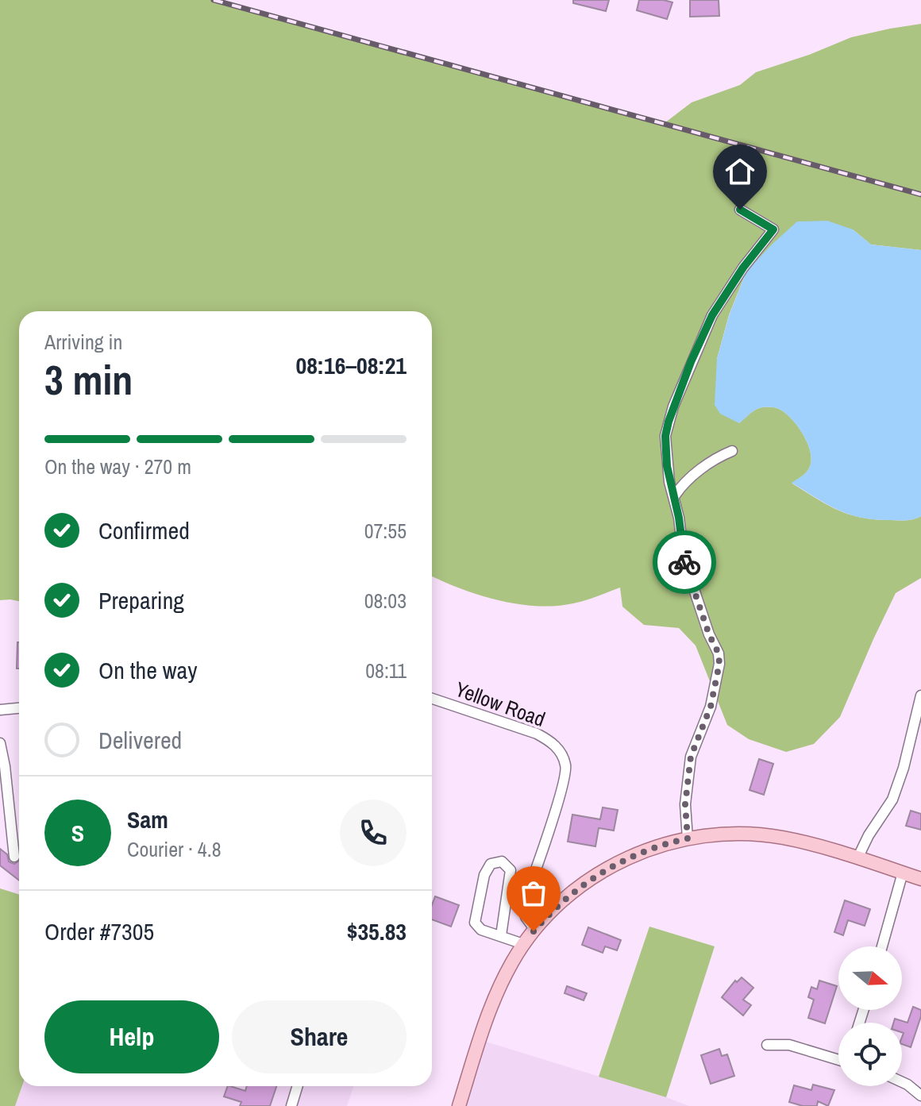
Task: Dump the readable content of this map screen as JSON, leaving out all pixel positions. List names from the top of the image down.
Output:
{
  "streets": {
    "street": ["Yellow Road"]
  },
  "north": "right",
  "page": {
    "heading": ["3 min", "Arriving in", "08:16–08:21"],
    "panel": [
      "Sam",
      "Courier · 4.8",
      "Order #7305",
      "$35.83"
    ],
    "bar": "On the way · 270 m",
    "list": [
      ["Confirmed", "07:55"],
      ["Preparing", "08:03"],
      ["On the way", "08:11"],
      "Delivered"
    ],
    "round": "S",
    "buttons": ["Help", "Share"]
  }
}
